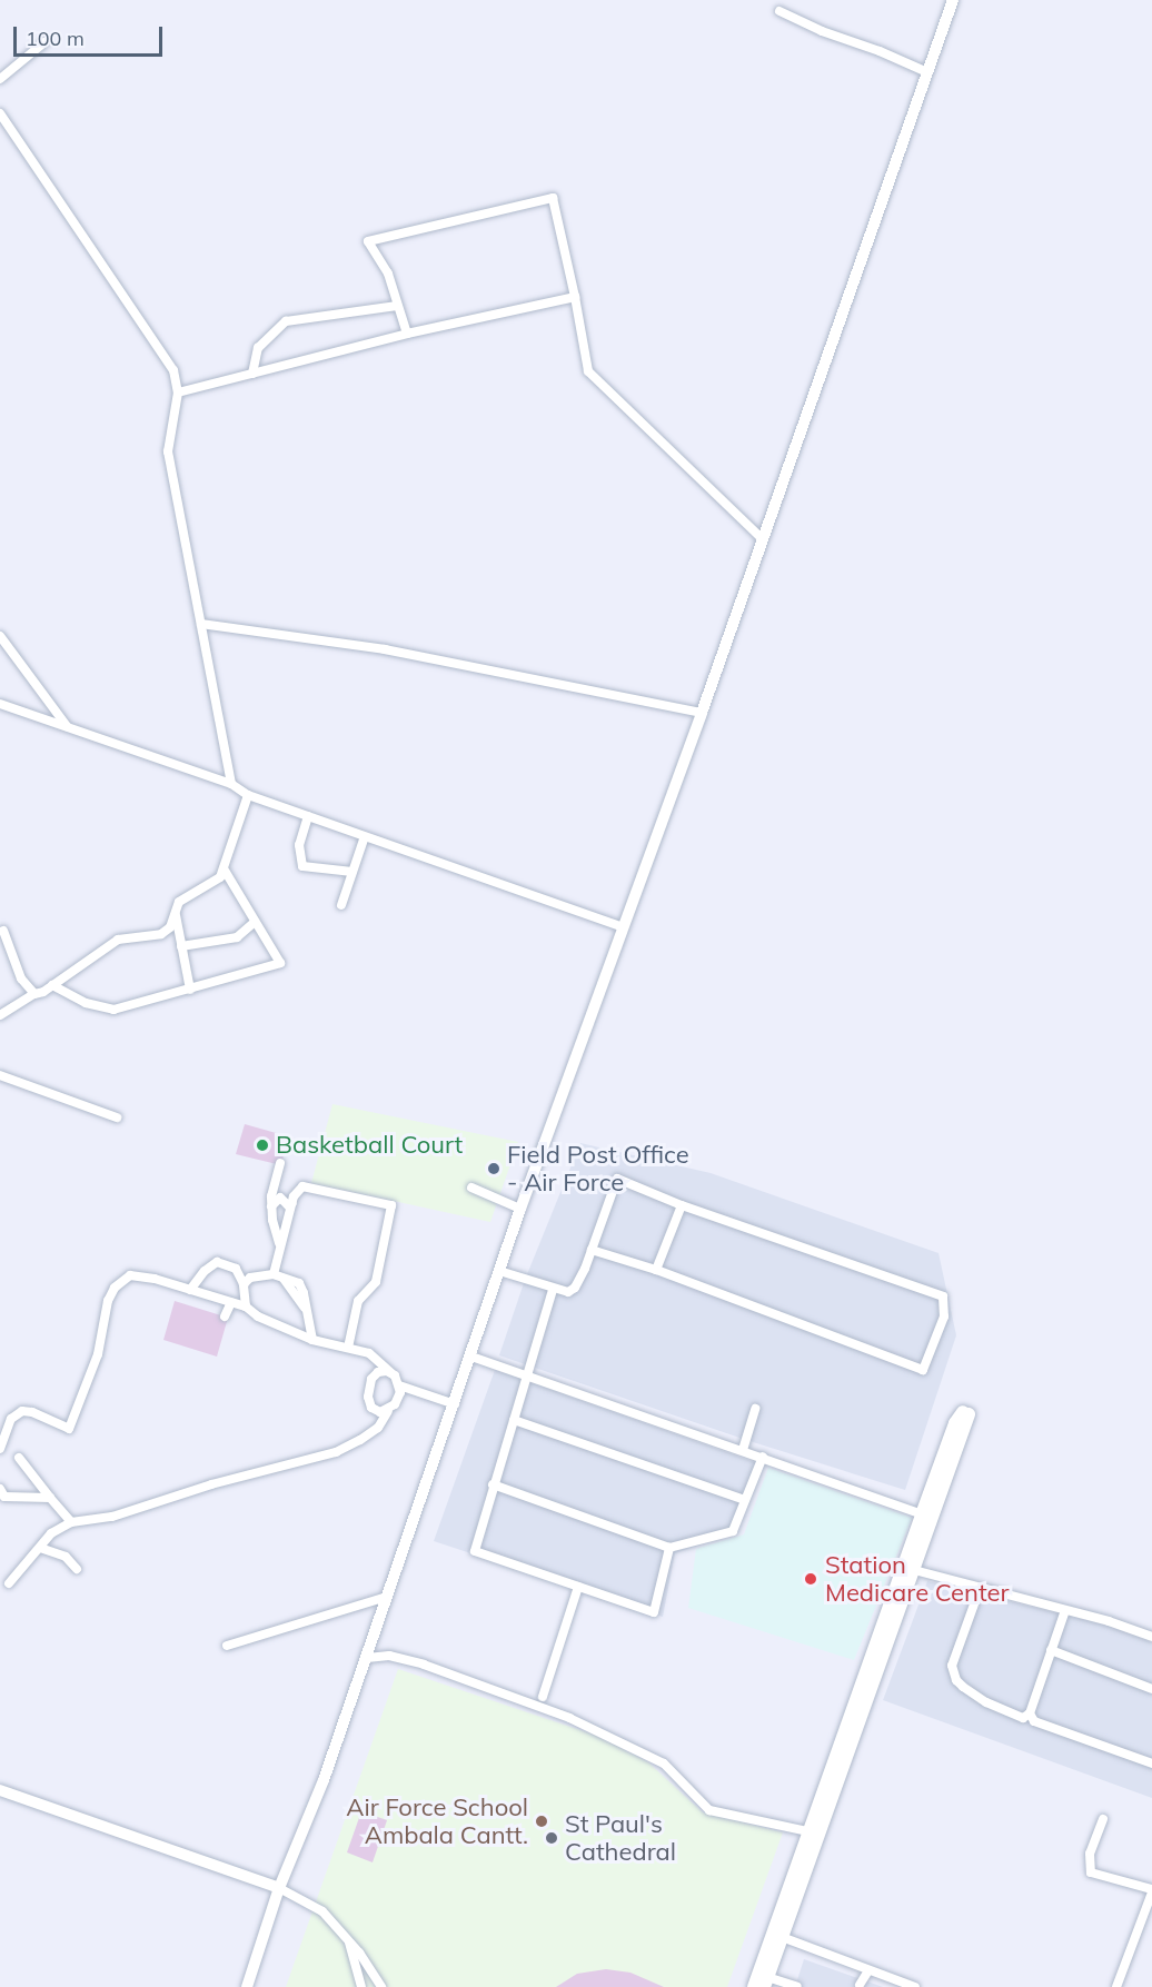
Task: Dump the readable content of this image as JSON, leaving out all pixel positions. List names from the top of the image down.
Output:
{
  "places": [
    "Basketball Court",
    "Field Post Office - Air Force",
    "Station Medicare Center",
    "Air Force School Ambala Cantt.",
    "St Paul's Cathedral"
  ],
  "scale_bar": "100 m"
}
